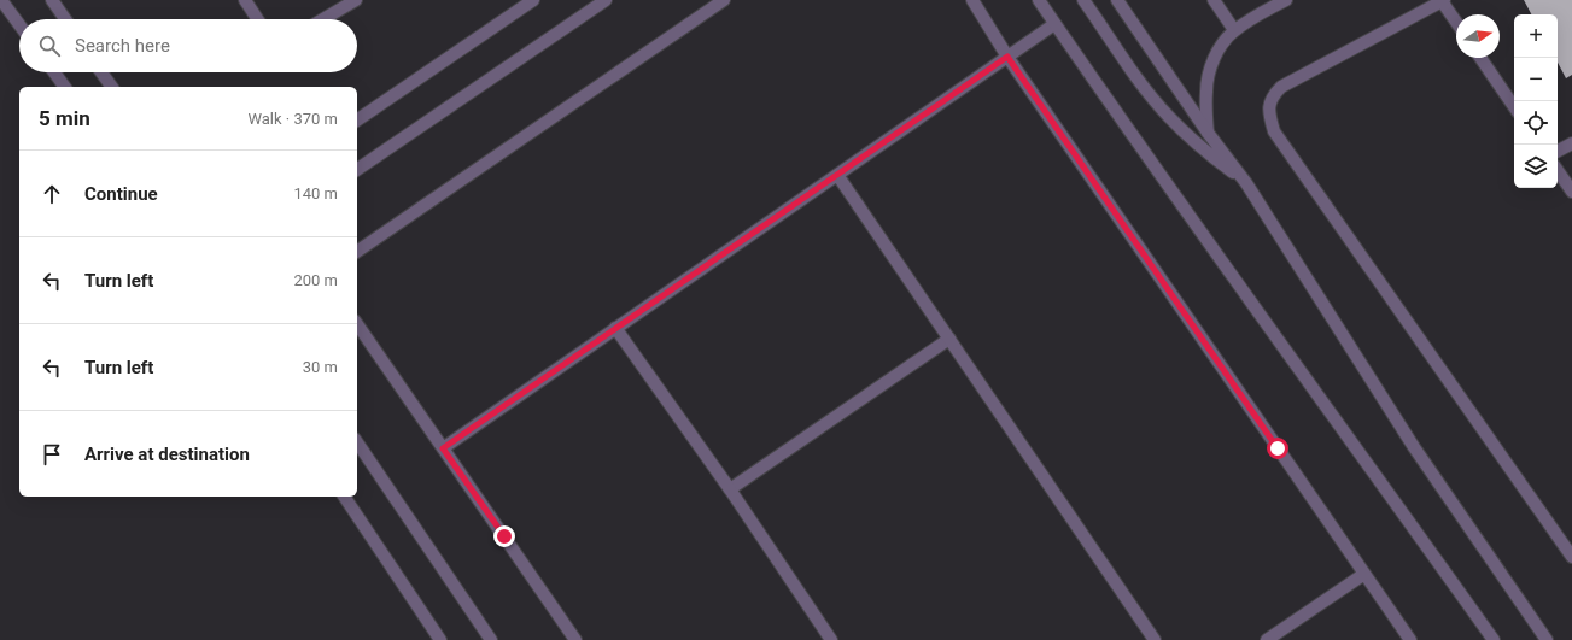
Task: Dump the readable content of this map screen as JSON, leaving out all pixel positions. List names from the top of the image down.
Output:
{
  "north": "right",
  "page": {
    "map_buttons": ["+", "−"],
    "search": "Search here",
    "heading": ["5 min", "Walk · 370 m"],
    "list": [
      ["Continue", "140 m"],
      ["Turn left", "200 m"],
      ["Turn left", "30 m"],
      "Arrive at destination"
    ]
  }
}
